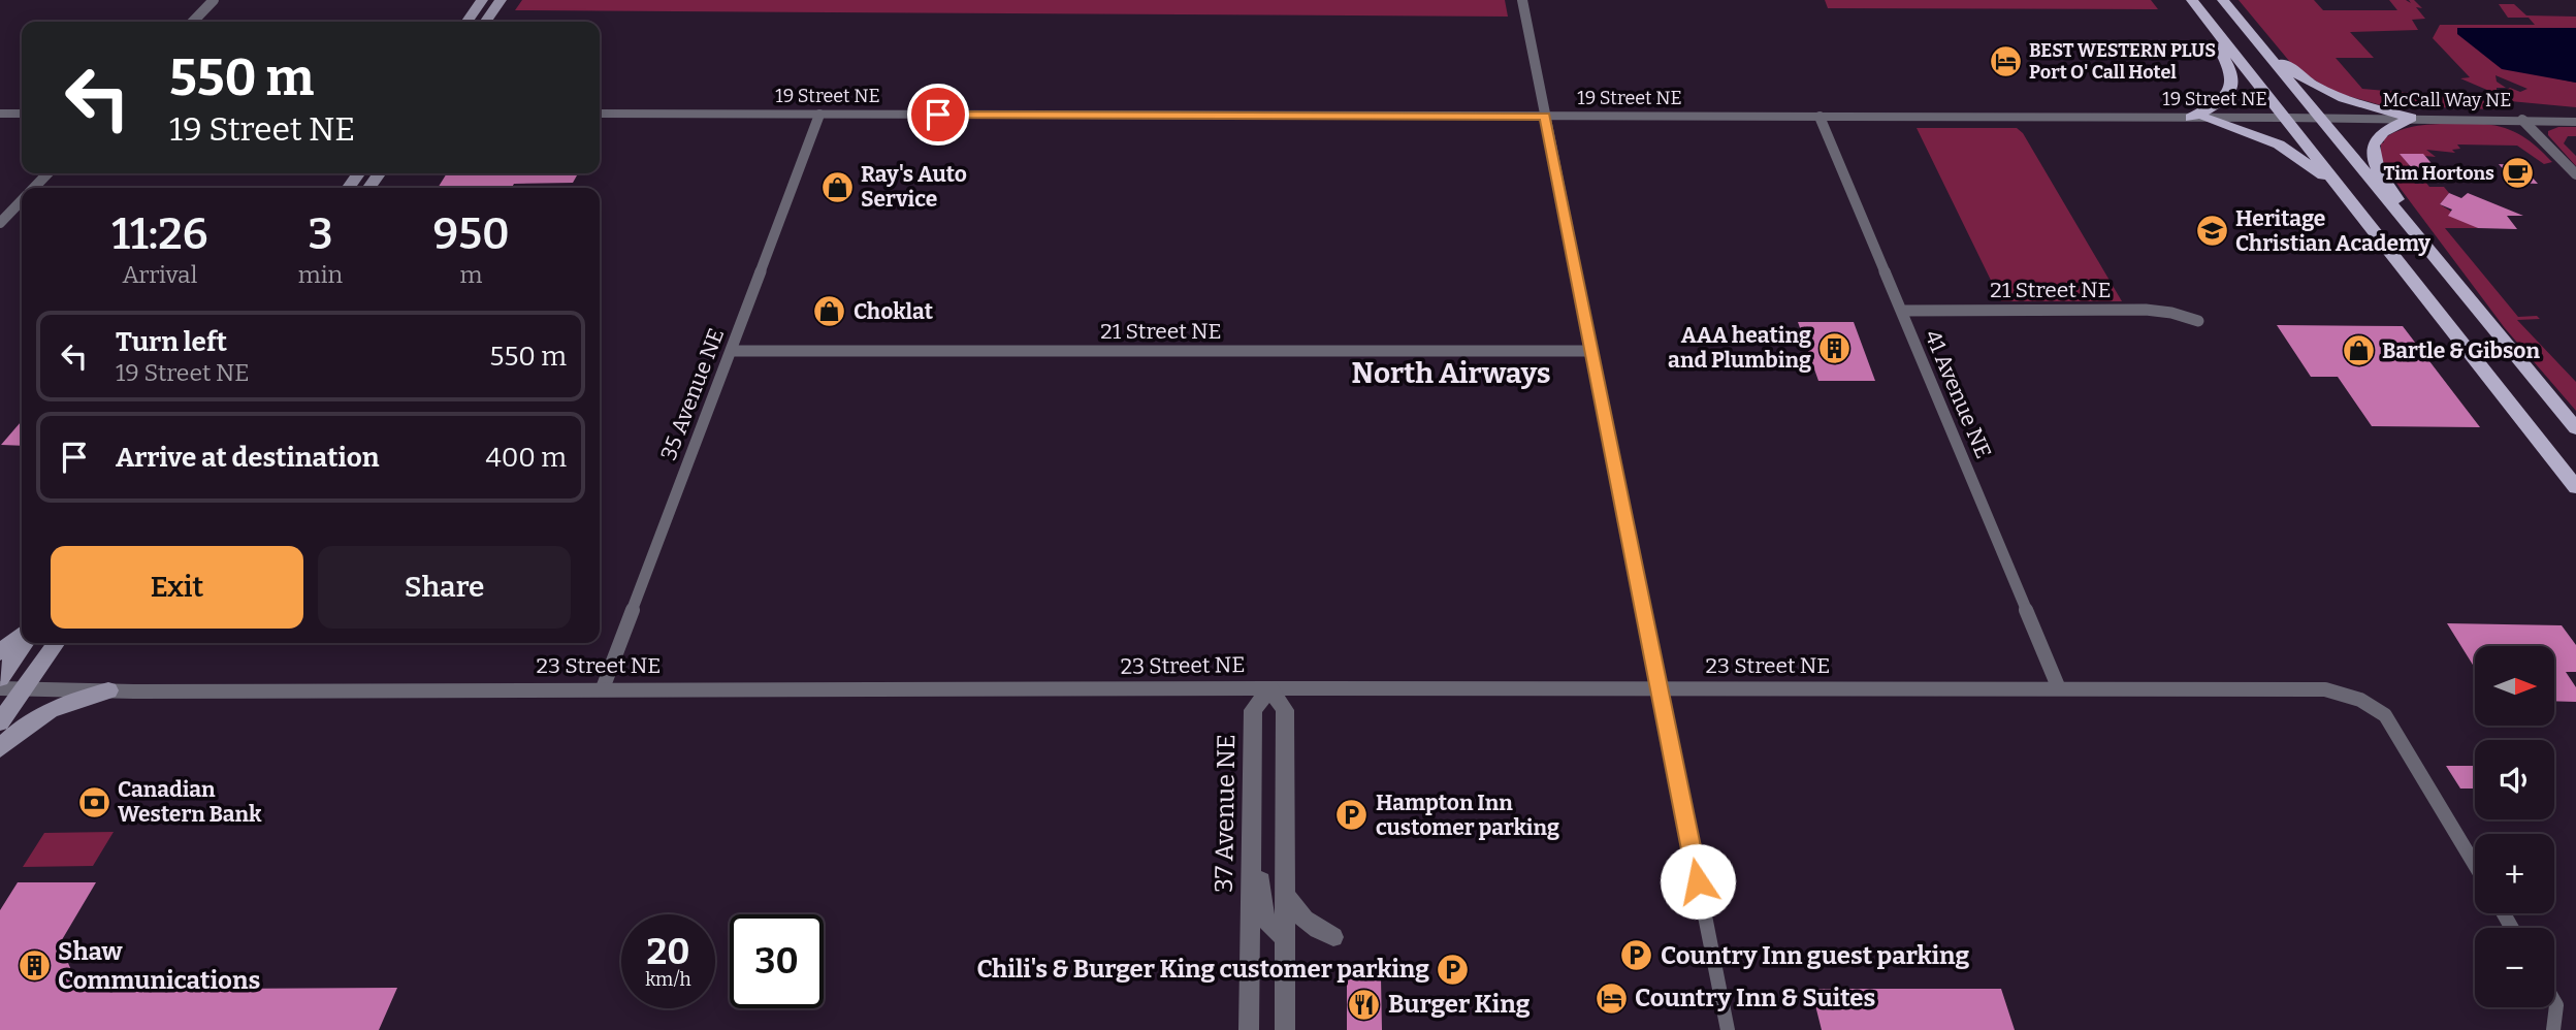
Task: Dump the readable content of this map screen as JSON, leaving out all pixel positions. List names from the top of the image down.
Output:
{
  "streets": {
    "street": [
      "19 Street NE",
      "McCall Way NE",
      "21 Street NE",
      "35 Avenue NE",
      "41 Avenue NE",
      "23 Street NE",
      "37 Avenue NE"
    ]
  },
  "crossings": [
    ["19 Street NE", "McCall Way NE"],
    ["19 Street NE", "35 Avenue NE"],
    ["19 Street NE", "41 Avenue NE"],
    ["21 Street NE", "35 Avenue NE"],
    ["21 Street NE", "41 Avenue NE"],
    ["35 Avenue NE", "23 Street NE"],
    ["41 Avenue NE", "23 Street NE"],
    ["23 Street NE", "37 Avenue NE"]
  ],
  "districts": ["North Airways"],
  "places": {
    "hotel": ["BEST WESTERN PLUS Port O' Call Hotel", "Country Inn & Suites"],
    "cafe": ["Tim Hortons"],
    "shop": ["Ray's Auto Service", "Choklat", "Bartle & Gibson"],
    "school or university": ["Heritage Christian Academy"],
    "building": ["AAA heating and Plumbing", "Shaw Communications"],
    "bank": ["Canadian Western Bank"],
    "parking": ["Hampton Inn customer parking", "Country Inn guest parking", "Chili's & Burger King customer parking"],
    "restaurant": ["Burger King"]
  },
  "north": "right",
  "page": {
    "turn": ["550 m", "19 Street NE"],
    "eta": [
      "11:26",
      "Arrival",
      "3",
      "min",
      "950",
      "m"
    ],
    "list": [
      {
        "name": "Turn left",
        "note": "19 Street NE",
        "value": "550 m"
      },
      {
        "name": "Arrive at destination",
        "value": "400 m"
      }
    ],
    "buttons": ["Exit", "Share"],
    "map_buttons": ["+", "−"],
    "speed": "20 km/h",
    "limit": "30"
  }
}
